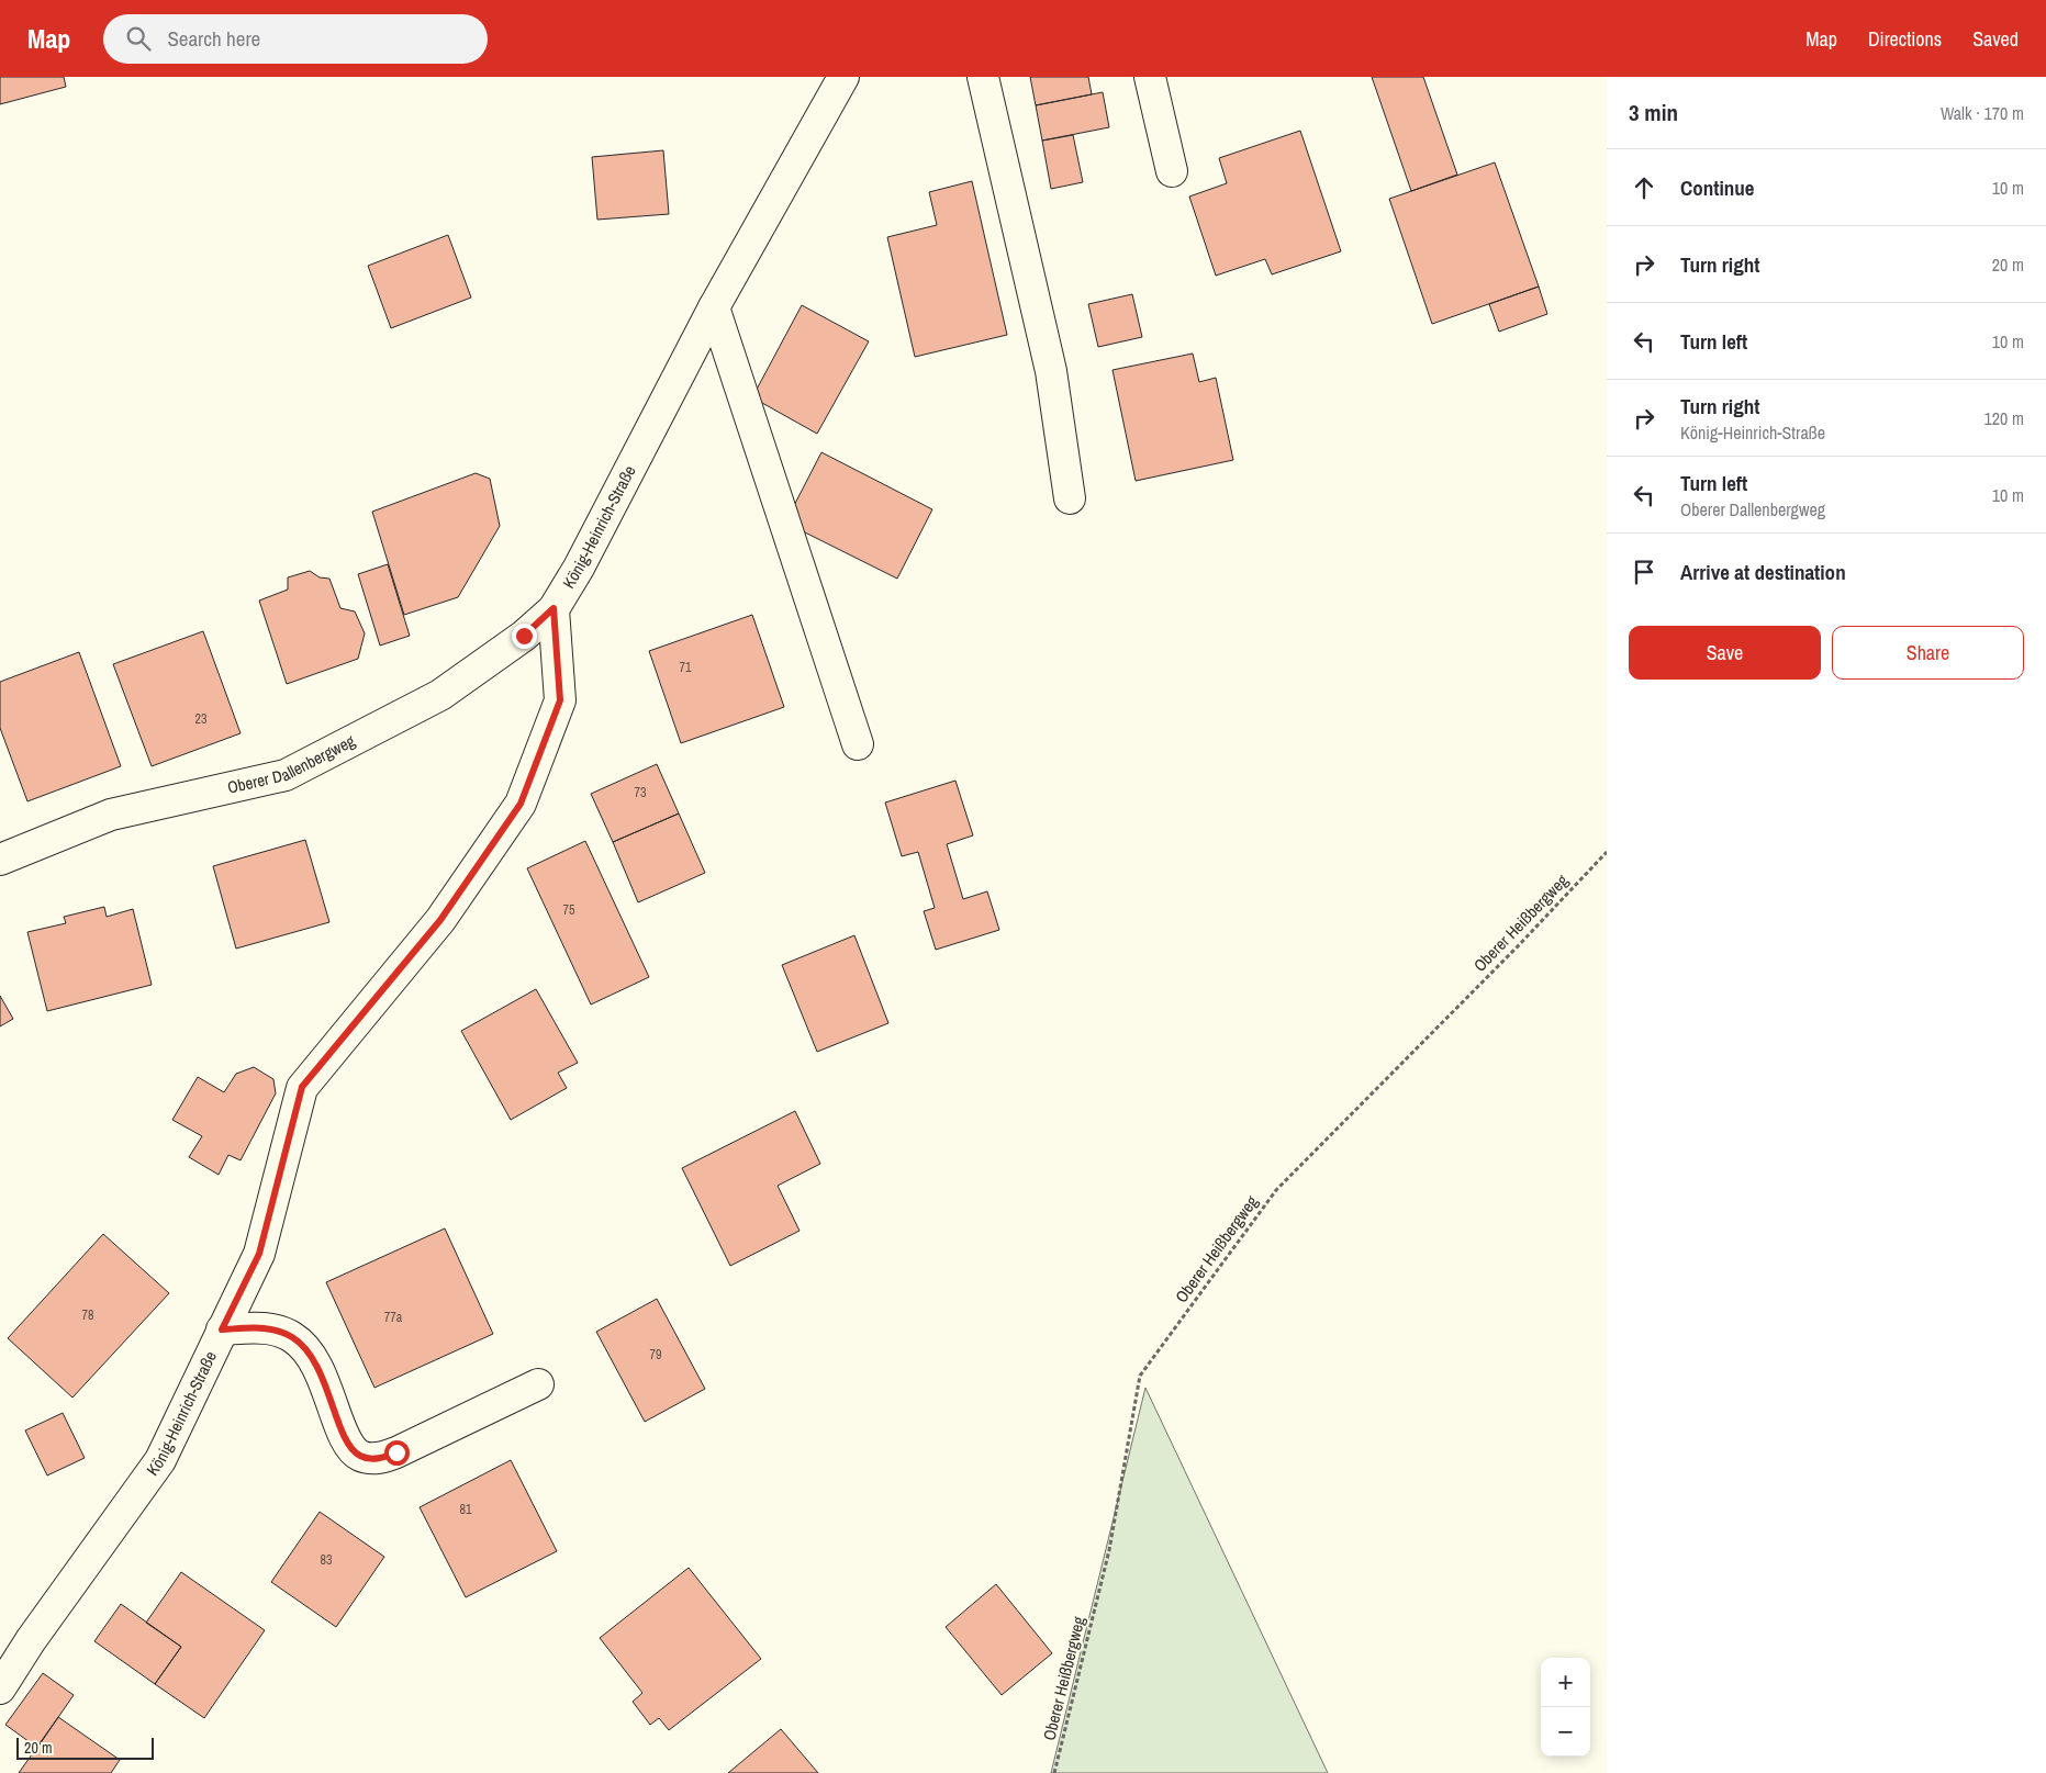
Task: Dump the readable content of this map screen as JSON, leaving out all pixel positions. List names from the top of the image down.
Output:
{
  "streets": {
    "street": ["König-Heinrich-Straße", "Oberer Dallenbergweg"],
    "path": ["Oberer Heißbergweg"]
  },
  "crossings": [
    ["König-Heinrich-Straße", "Oberer Dallenbergweg"]
  ],
  "house_numbers": [
    "71",
    "23",
    "73",
    "75",
    "78",
    "77a",
    "79",
    "81",
    "83"
  ],
  "scale_bar": "20 m",
  "page": {
    "header": "Map",
    "search": "Search here",
    "nav": ["Map", "Directions", "Saved"],
    "heading": ["3 min", "Walk · 170 m"],
    "list": [
      ["Continue", "10 m"],
      ["Turn right", "20 m"],
      ["Turn left", "10 m"],
      ["Turn right", "König-Heinrich-Straße", "120 m"],
      ["Turn left", "Oberer Dallenbergweg", "10 m"],
      "Arrive at destination"
    ],
    "buttons": ["Save", "Share"],
    "map_buttons": ["+", "−"],
    "scale": "20 m"
  }
}
